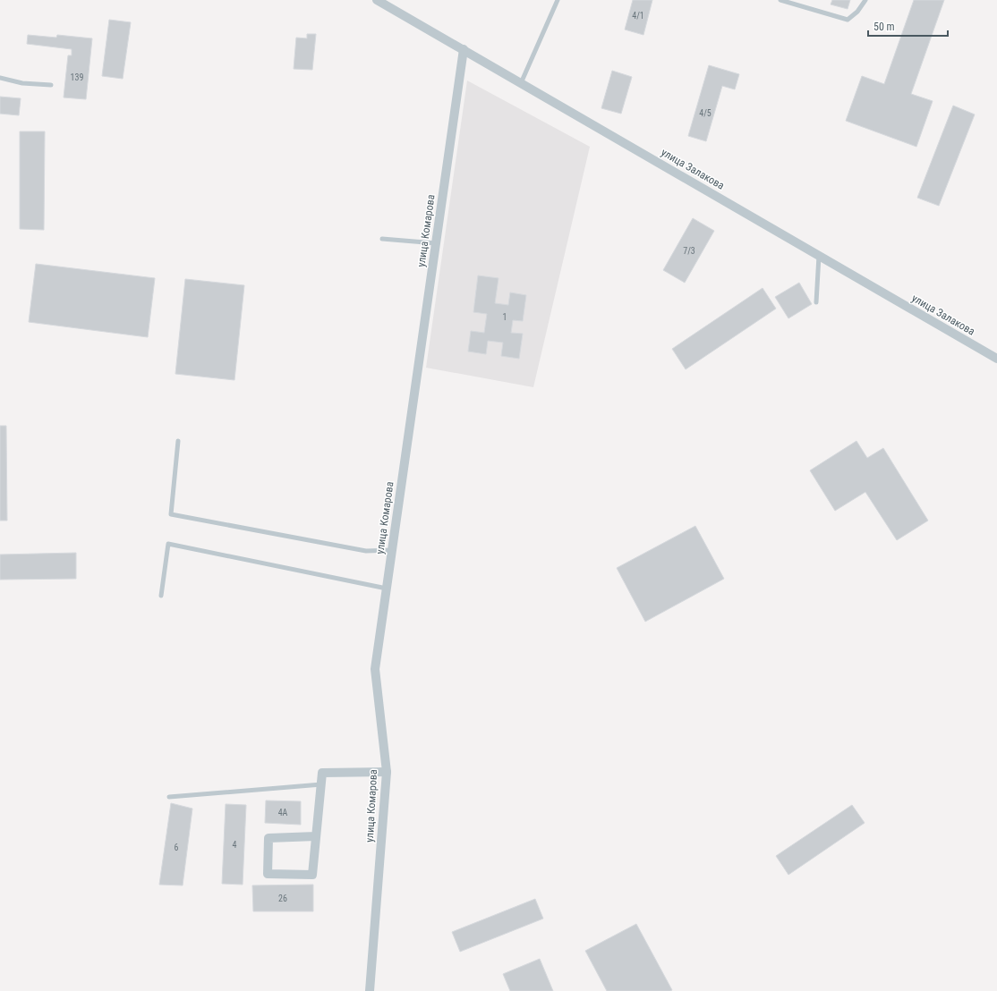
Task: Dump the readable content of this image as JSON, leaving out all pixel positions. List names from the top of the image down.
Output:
{
  "streets": {
    "street": ["улица Залакова", "улица Комарова"]
  },
  "crossings": [
    ["улица Залакова", "улица Комарова"]
  ],
  "house_numbers": [
    "4/1",
    "139",
    "4/5",
    "7/3",
    "1",
    "4А",
    "4",
    "6",
    "26"
  ],
  "scale_bar": "50 m"
}
